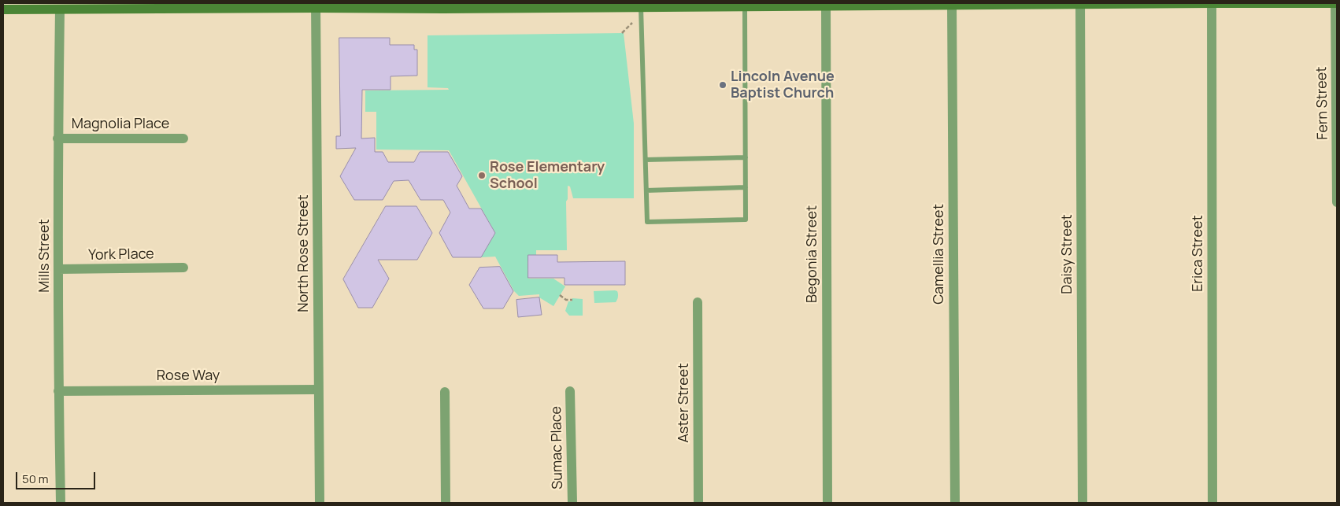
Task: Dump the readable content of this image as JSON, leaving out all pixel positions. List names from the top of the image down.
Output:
{
  "streets": {
    "street": [
      "Fern Street",
      "Magnolia Place",
      "North Rose Street",
      "Erica Street",
      "Begonia Street",
      "Camellia Street",
      "Daisy Street",
      "York Place",
      "Mills Street",
      "Rose Way",
      "Aster Street",
      "Sumac Place"
    ]
  },
  "crossings": [
    ["Magnolia Place", "Mills Street"],
    ["North Rose Street", "Rose Way"],
    ["York Place", "Mills Street"],
    ["Mills Street", "Rose Way"]
  ],
  "places": ["Lincoln Avenue Baptist Church", "Rose Elementary School"],
  "scale_bar": "50 m"
}
